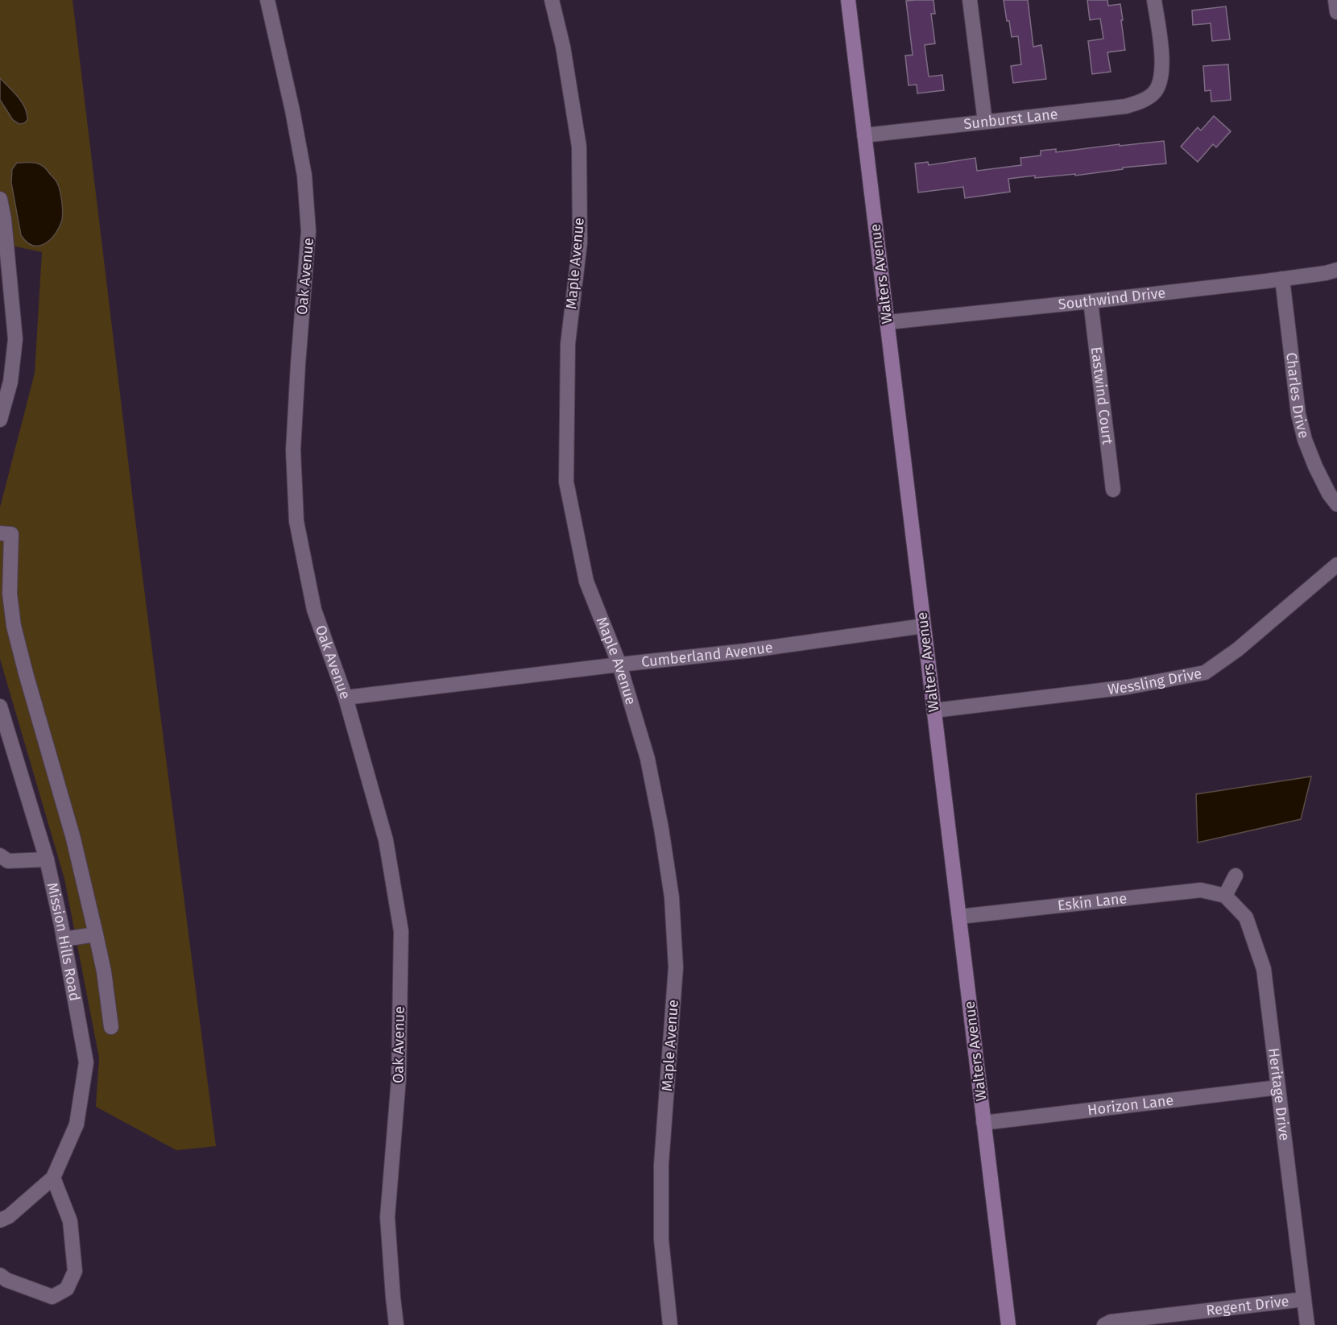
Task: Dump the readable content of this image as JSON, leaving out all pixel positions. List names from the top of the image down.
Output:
{
  "streets": {
    "main road": ["Walters Avenue"],
    "street": [
      "Sunburst Lane",
      "Maple Avenue",
      "Oak Avenue",
      "Southwind Drive",
      "Charles Drive",
      "Eastwind Court",
      "Cumberland Avenue",
      "Wessling Drive",
      "Eskin Lane",
      "Mission Hills Road",
      "Heritage Drive",
      "Horizon Lane",
      "Regent Drive"
    ]
  },
  "crossings": [
    ["Sunburst Lane", "Walters Avenue"],
    ["Maple Avenue", "Cumberland Avenue"],
    ["Walters Avenue", "Southwind Drive"],
    ["Walters Avenue", "Cumberland Avenue"],
    ["Walters Avenue", "Wessling Drive"],
    ["Walters Avenue", "Eskin Lane"],
    ["Walters Avenue", "Horizon Lane"],
    ["Oak Avenue", "Cumberland Avenue"],
    ["Southwind Drive", "Charles Drive"],
    ["Southwind Drive", "Eastwind Court"],
    ["Eskin Lane", "Heritage Drive"],
    ["Heritage Drive", "Horizon Lane"],
    ["Heritage Drive", "Regent Drive"]
  ]
}
